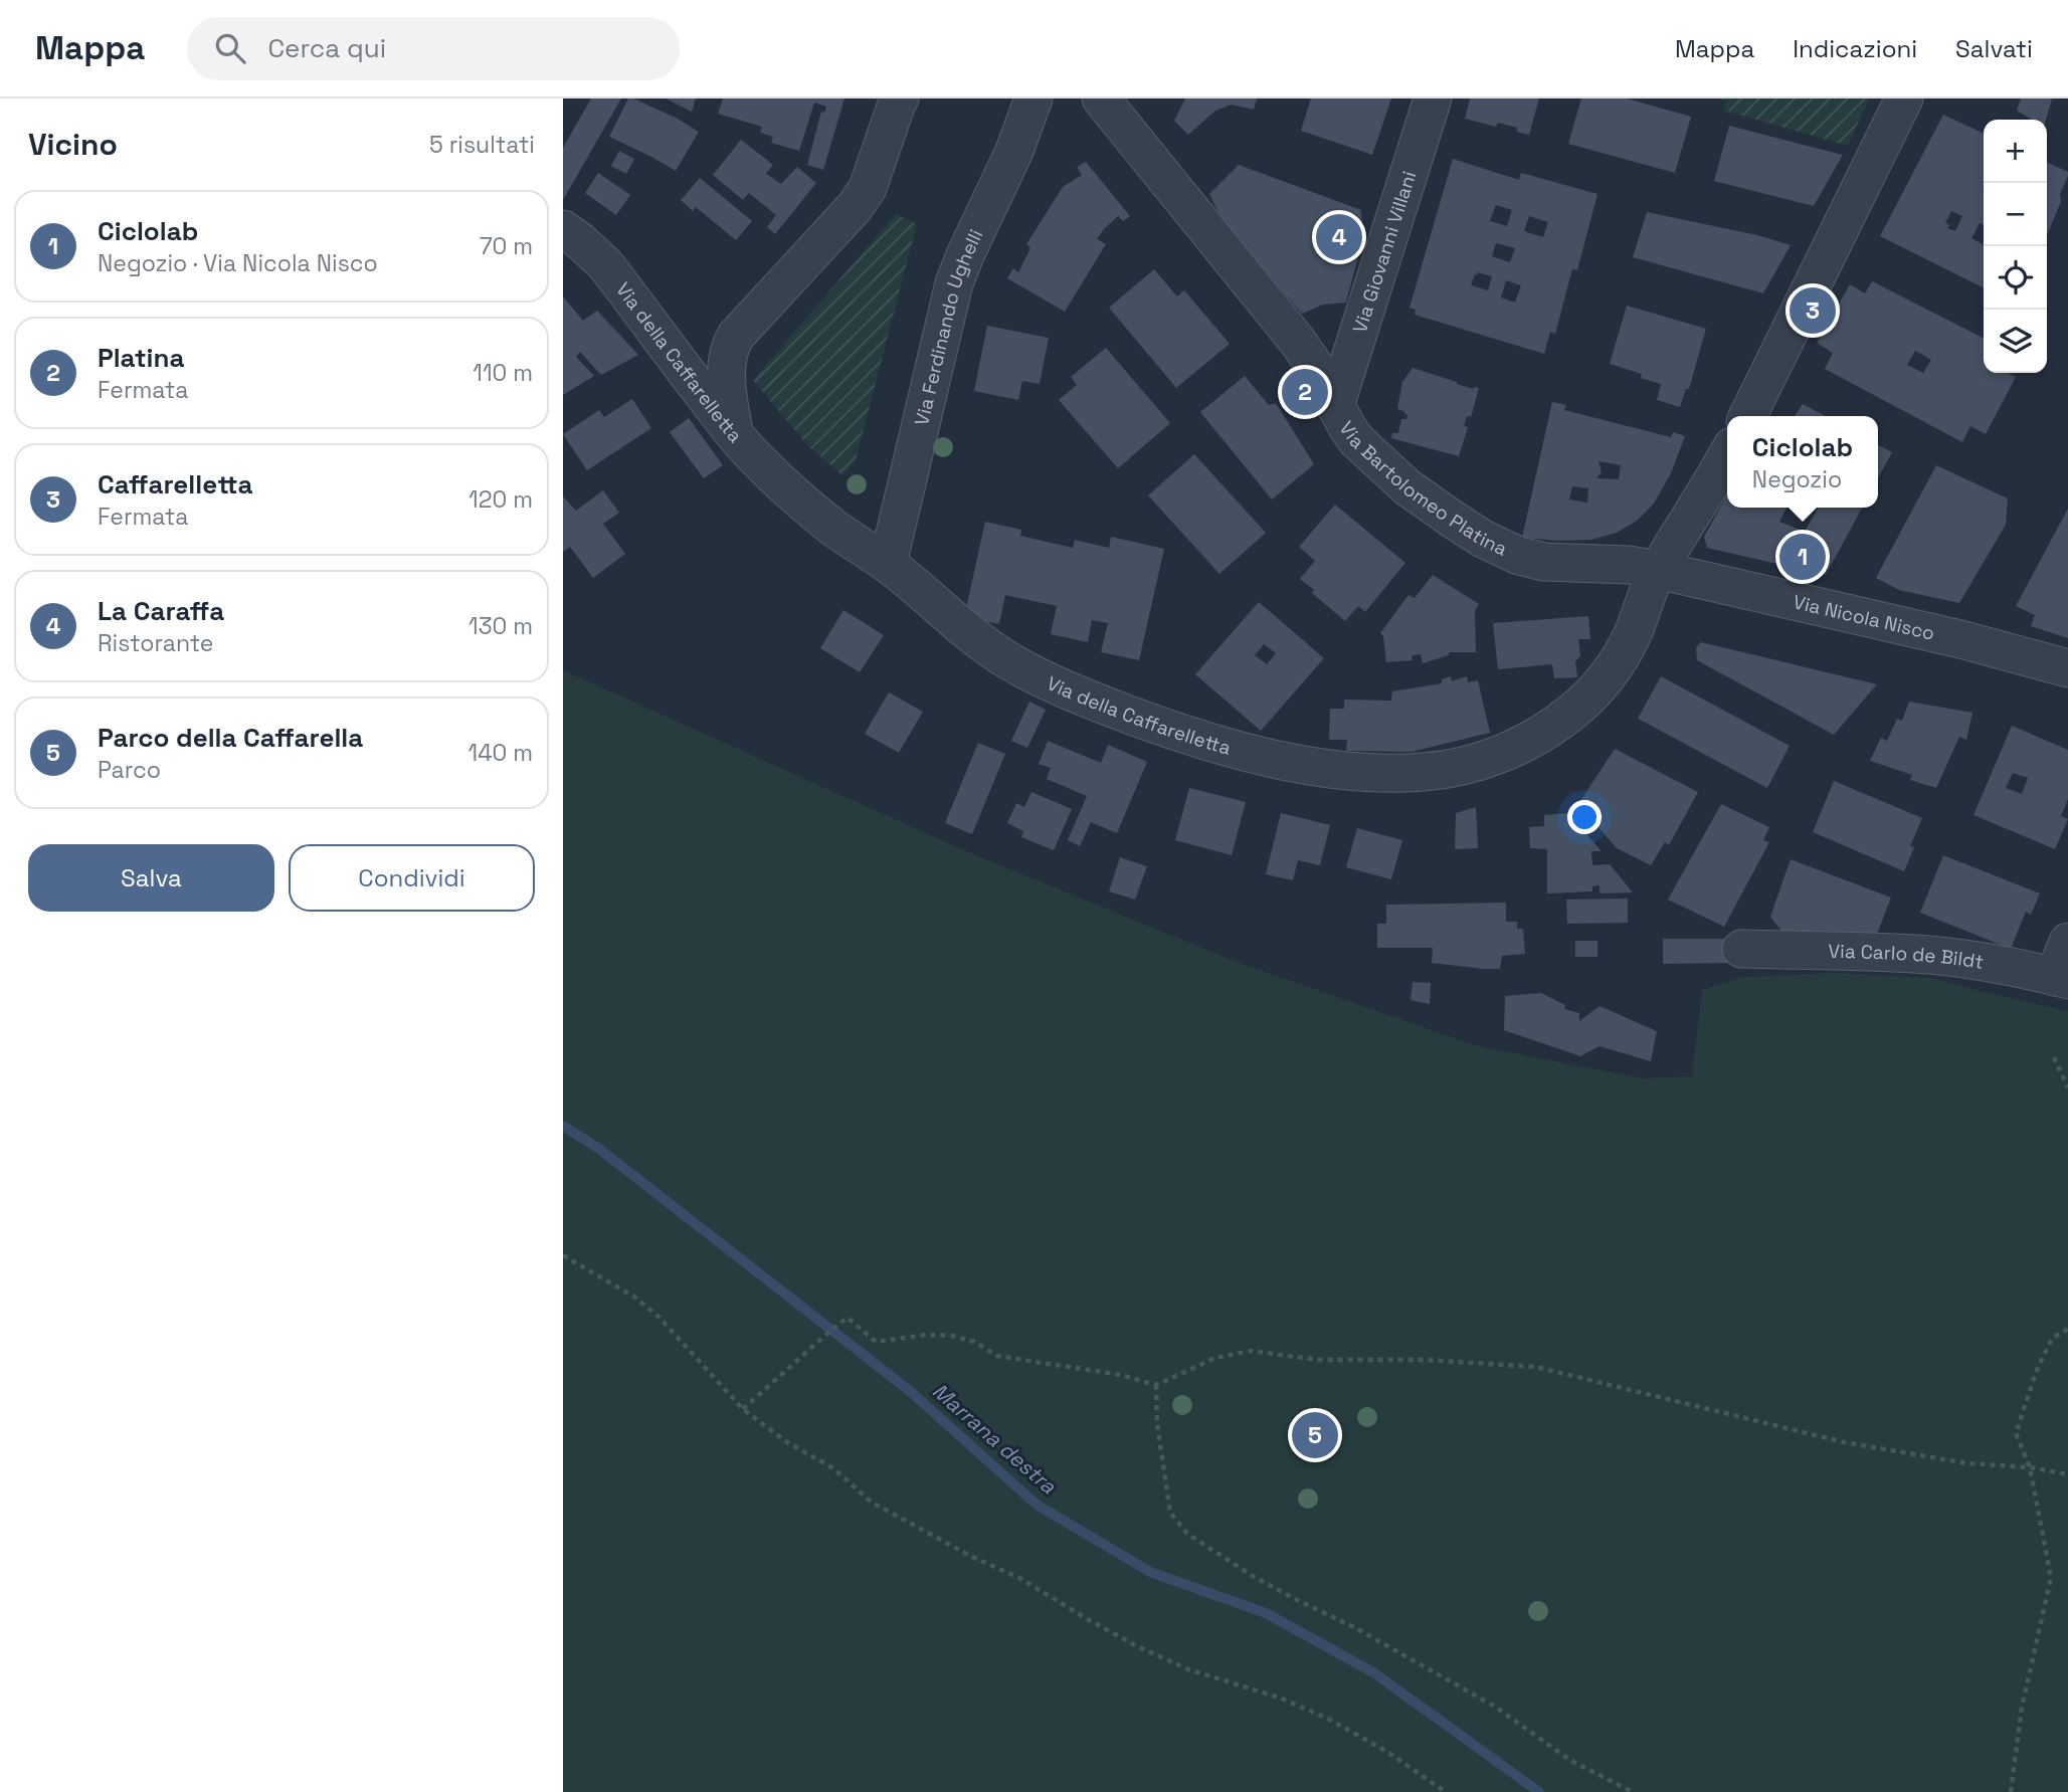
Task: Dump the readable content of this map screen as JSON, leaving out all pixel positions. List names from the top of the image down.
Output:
{
  "streets": {
    "street": [
      "Via Giovanni Villani",
      "Via Ferdinando Ughelli",
      "Via della Caffarelletta",
      "Via Bartolomeo Platina",
      "Via Nicola Nisco",
      "Via Carlo de Bildt"
    ]
  },
  "crossings": [
    ["Via Giovanni Villani", "Via Bartolomeo Platina"],
    ["Via Ferdinando Ughelli", "Via della Caffarelletta"],
    ["Via della Caffarelletta", "Via Bartolomeo Platina"],
    ["Via della Caffarelletta", "Via Nicola Nisco"],
    ["Via Bartolomeo Platina", "Via Nicola Nisco"]
  ],
  "water": ["Marrana destra"],
  "page": {
    "header": "Mappa",
    "search": "Cerca qui",
    "nav": ["Mappa", "Indicazioni", "Salvati"],
    "heading": ["Vicino", "5 risultati"],
    "map_buttons": ["+", "−"],
    "list": [
      {
        "mark": "1",
        "name": "Ciclolab",
        "note": "Negozio · Via Nicola Nisco",
        "value": "70 m"
      },
      {
        "mark": "2",
        "name": "Platina",
        "note": "Fermata",
        "value": "110 m"
      },
      {
        "mark": "3",
        "name": "Caffarelletta",
        "note": "Fermata",
        "value": "120 m"
      },
      {
        "mark": "4",
        "name": "La Caraffa",
        "note": "Ristorante",
        "value": "130 m"
      },
      {
        "mark": "5",
        "name": "Parco della Caffarella",
        "note": "Parco",
        "value": "140 m"
      }
    ],
    "pins": [
      "4",
      "3",
      "2",
      "1",
      "5"
    ],
    "popup": ["Ciclolab", "Negozio"],
    "buttons": ["Salva", "Condividi"]
  }
}
